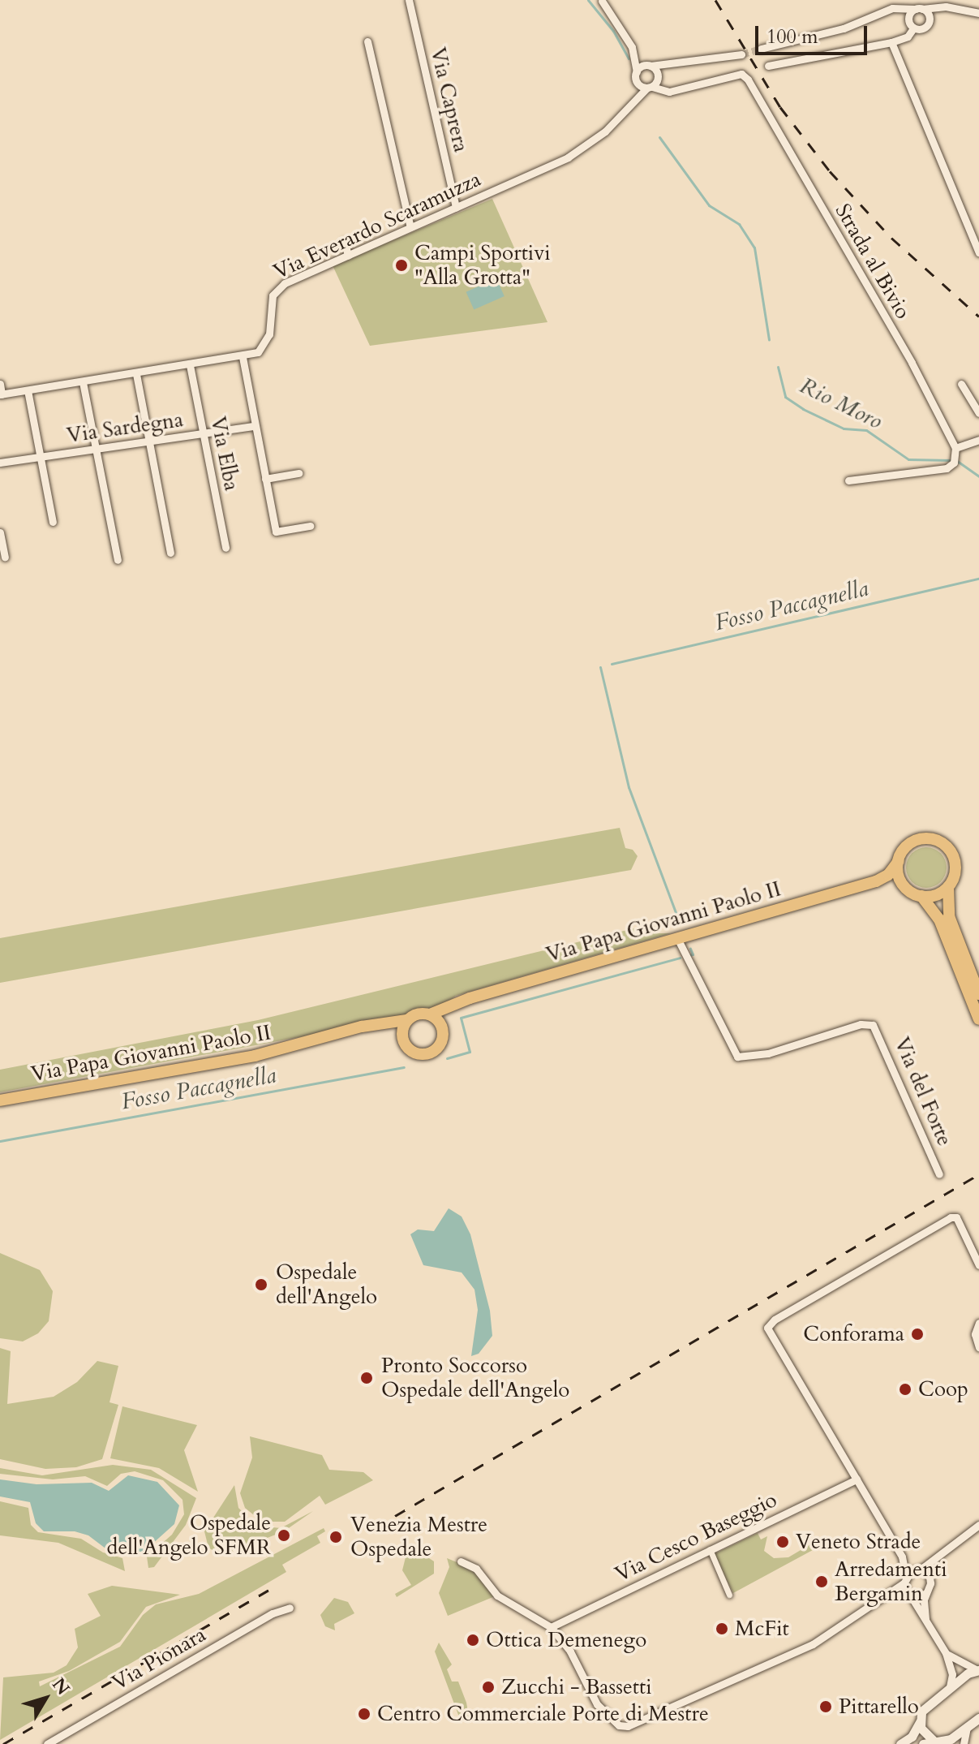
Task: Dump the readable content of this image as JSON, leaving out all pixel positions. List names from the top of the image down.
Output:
{
  "streets": {
    "main road": ["Via Papa Giovanni Paolo II"],
    "street": [
      "Via Caprera",
      "Via Everardo Scaramuzza",
      "Strada al Bivio",
      "Via Sardegna",
      "Via Elba",
      "Via del Forte",
      "Via Cesco Baseggio",
      "Via Pionara"
    ]
  },
  "crossings": [
    ["Via Caprera", "Via Everardo Scaramuzza"],
    ["Via Everardo Scaramuzza", "Strada al Bivio"],
    ["Via Everardo Scaramuzza", "Via Elba"],
    ["Via Sardegna", "Via Elba"],
    ["Via Papa Giovanni Paolo II", "Via del Forte"]
  ],
  "water": ["Rio Moro", "Fosso Paccagnella"],
  "places": [
    "Campi Sportivi \"Alla Grotta\"",
    "Ospedale dell'Angelo",
    "Conforama",
    "Pronto Soccorso Ospedale dell'Angelo",
    "Coop",
    "Ospedale dell'Angelo SFMR",
    "Venezia Mestre Ospedale",
    "Veneto Strade",
    "Arredamenti Bergamin",
    "McFit",
    "Ottica Demenego",
    "Zucchi - Bassetti",
    "Pittarello",
    "Centro Commerciale Porte di Mestre"
  ],
  "scale_bar": "100 m",
  "north": "top right"
}
